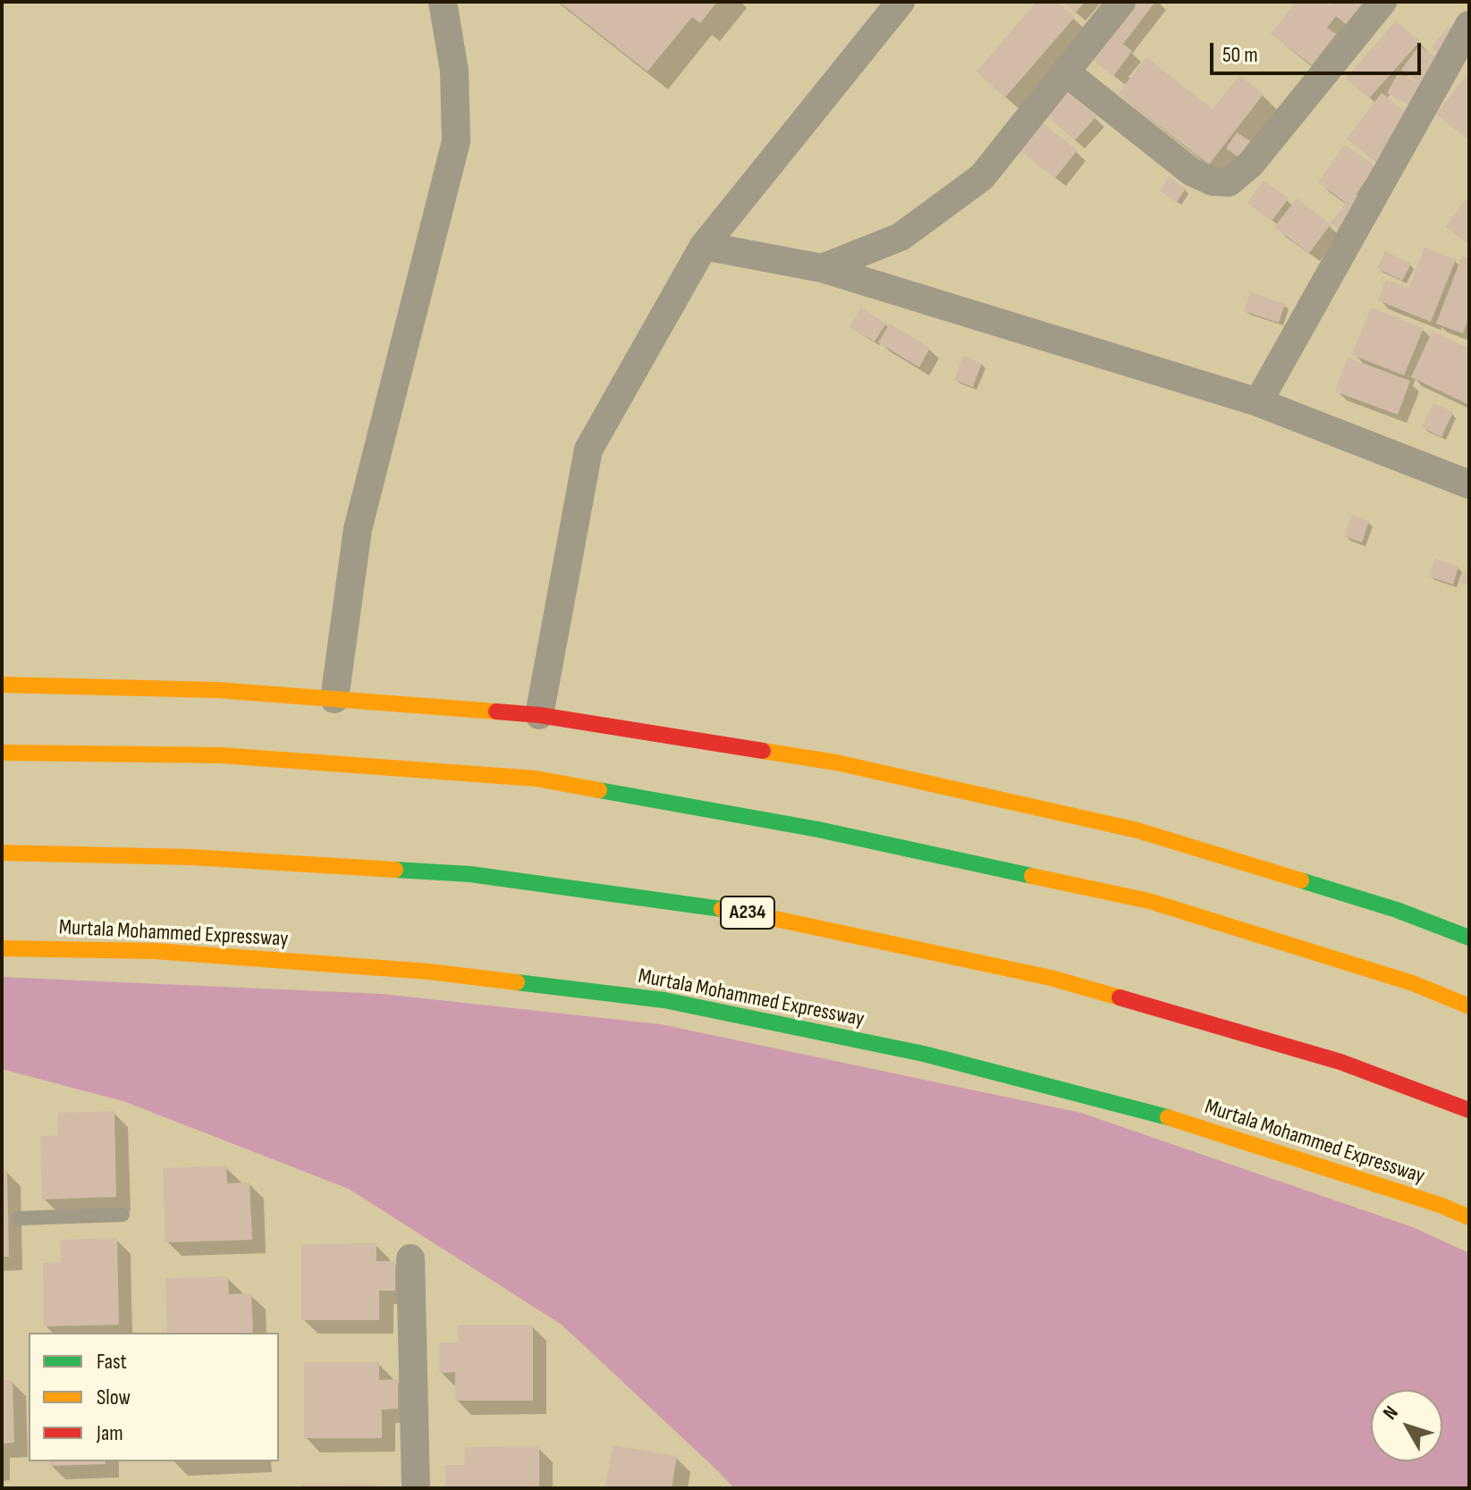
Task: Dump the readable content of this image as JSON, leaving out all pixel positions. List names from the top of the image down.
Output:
{
  "streets": {
    "highway": ["A234", "Murtala Mohammed Expressway"]
  },
  "legend": ["Fast", "Slow", "Jam"],
  "scale_bar": "50 m",
  "north": "top left"
}
